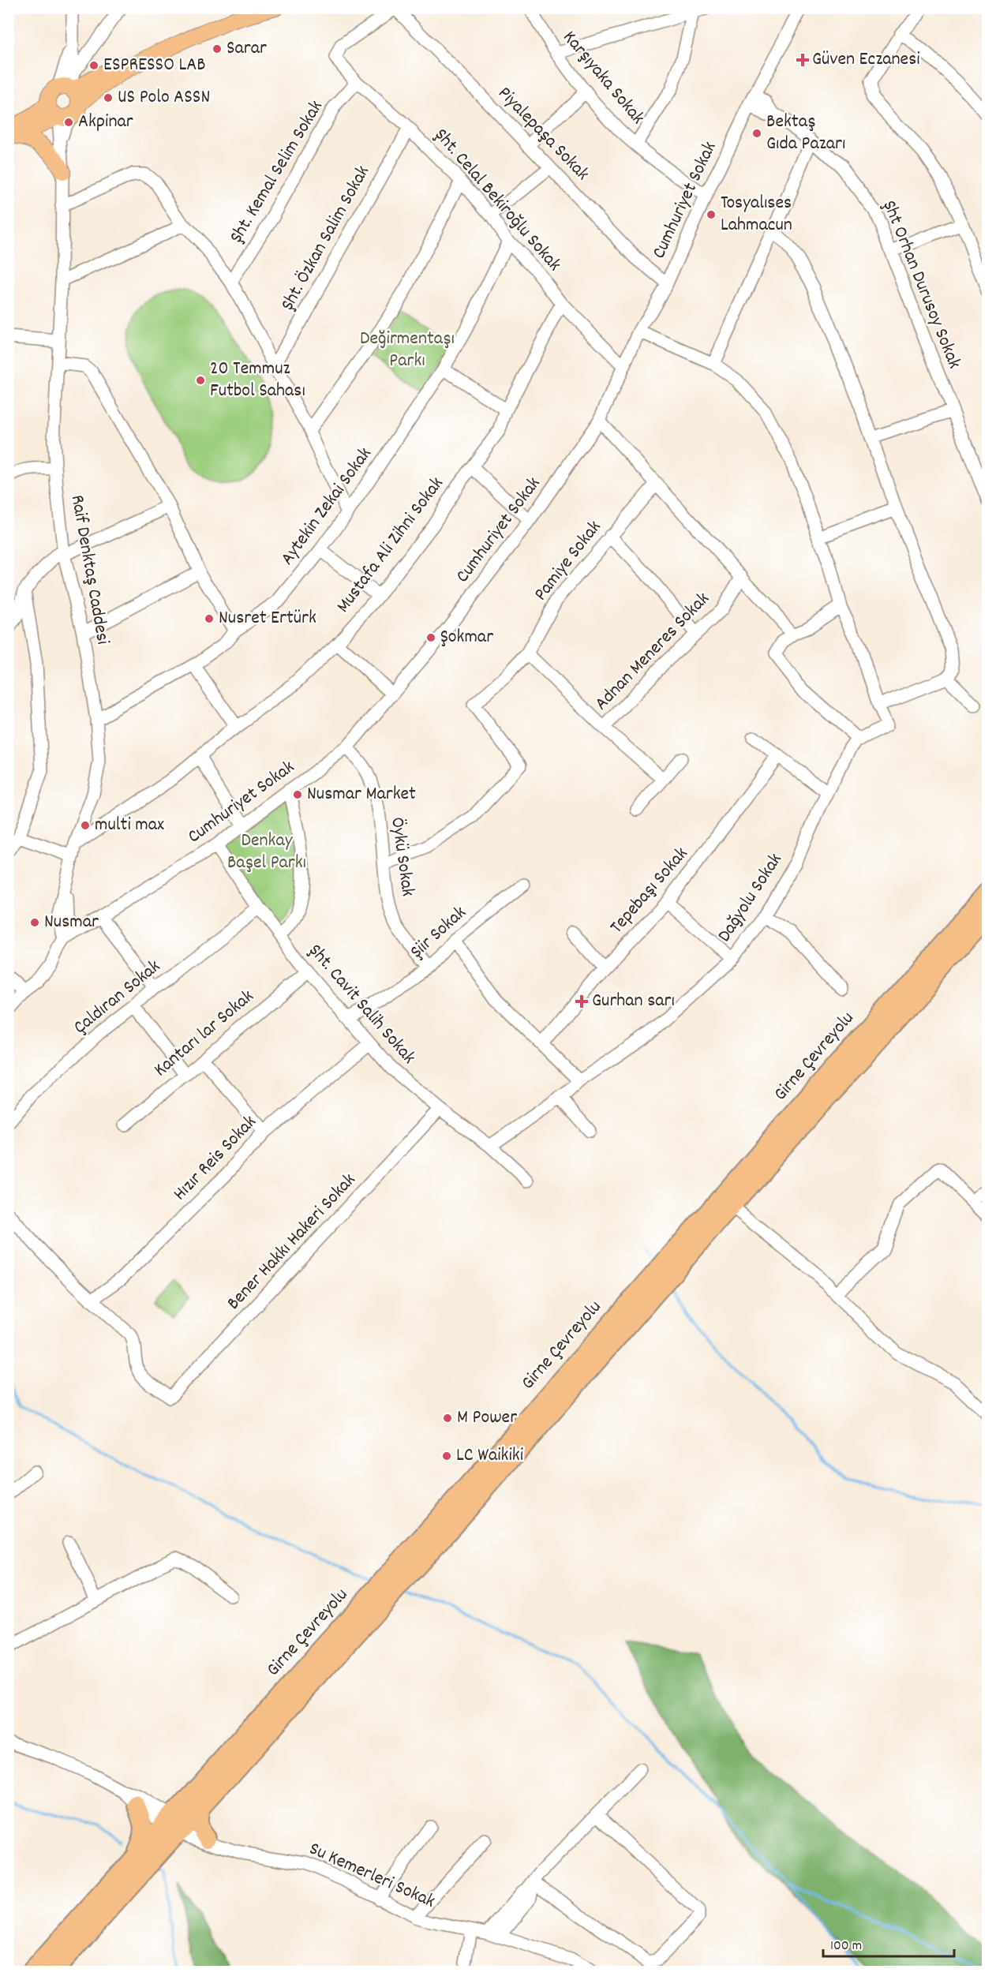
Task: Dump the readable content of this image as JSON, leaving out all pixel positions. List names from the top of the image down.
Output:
{
  "streets": {
    "highway": ["Girne Çevreyolu"],
    "street": [
      "Karşıyaka Sokak",
      "Piyalepaşa Sokak",
      "Şht. Kemal Selim Sokak",
      "Şht. Celal Bekiroğlu Sokak",
      "Cumhuriyet Sokak",
      "Şht. Özkan Salim Sokak",
      "Şht Orhan Durusoy Sokak",
      "Aytekin Zekai Sokak",
      "Mustafa Ali Zihni Sokak",
      "Pamiye Sokak",
      "Raif Denktaş Caddesi",
      "Adnan Meneres Sokak",
      "Öykü Sokak",
      "Tepebaşı Sokak",
      "Dağyolu Sokak",
      "Şiir Sokak",
      "Çaldıran Sokak",
      "Şht. Cavit Salih Sokak",
      "Kantarı lar Sokak",
      "Hızır Reis Sokak",
      "Bener Hakkı Hakeri Sokak",
      "Su Kemerleri Sokak"
    ]
  },
  "crossings": [
    ["Karşıyaka Sokak", "Cumhuriyet Sokak"],
    ["Piyalepaşa Sokak", "Şht. Celal Bekiroğlu Sokak"],
    ["Piyalepaşa Sokak", "Cumhuriyet Sokak"],
    ["Şht. Kemal Selim Sokak", "Şht. Celal Bekiroğlu Sokak"],
    ["Şht. Celal Bekiroğlu Sokak", "Cumhuriyet Sokak"],
    ["Şht. Celal Bekiroğlu Sokak", "Şht. Özkan Salim Sokak"],
    ["Şht. Celal Bekiroğlu Sokak", "Aytekin Zekai Sokak"],
    ["Şht. Celal Bekiroğlu Sokak", "Mustafa Ali Zihni Sokak"],
    ["Cumhuriyet Sokak", "Şht Orhan Durusoy Sokak"],
    ["Cumhuriyet Sokak", "Raif Denktaş Caddesi"],
    ["Cumhuriyet Sokak", "Öykü Sokak"],
    ["Cumhuriyet Sokak", "Şht. Cavit Salih Sokak"],
    ["Aytekin Zekai Sokak", "Raif Denktaş Caddesi"],
    ["Mustafa Ali Zihni Sokak", "Raif Denktaş Caddesi"],
    ["Pamiye Sokak", "Öykü Sokak"],
    ["Öykü Sokak", "Şiir Sokak"],
    ["Dağyolu Sokak", "Şht. Cavit Salih Sokak"],
    ["Şiir Sokak", "Şht. Cavit Salih Sokak"],
    ["Çaldıran Sokak", "Şht. Cavit Salih Sokak"],
    ["Şht. Cavit Salih Sokak", "Kantarı lar Sokak"],
    ["Şht. Cavit Salih Sokak", "Hızır Reis Sokak"],
    ["Şht. Cavit Salih Sokak", "Bener Hakkı Hakeri Sokak"],
    ["Girne Çevreyolu", "Su Kemerleri Sokak"],
    ["Hızır Reis Sokak", "Bener Hakkı Hakeri Sokak"]
  ],
  "parks": ["Değirmentaşı Parkı", "Denkay Başel Parkı"],
  "places": {
    "other": [
      "Sarar",
      "ESPRESSO LAB",
      "US Polo ASSN",
      "Akpinar",
      "Bektaş Gıda Pazarı",
      "Tosyalıses Lahmacun",
      "20 Temmuz Futbol Sahası",
      "Nusret Ertürk",
      "Şokmar",
      "Nusmar Market",
      "multi max",
      "Nusmar",
      "M Power",
      "LC Waikiki"
    ],
    "health": ["Güven Eczanesi", "Gurhan sarı"]
  },
  "scale_bar": "100 m"
}
